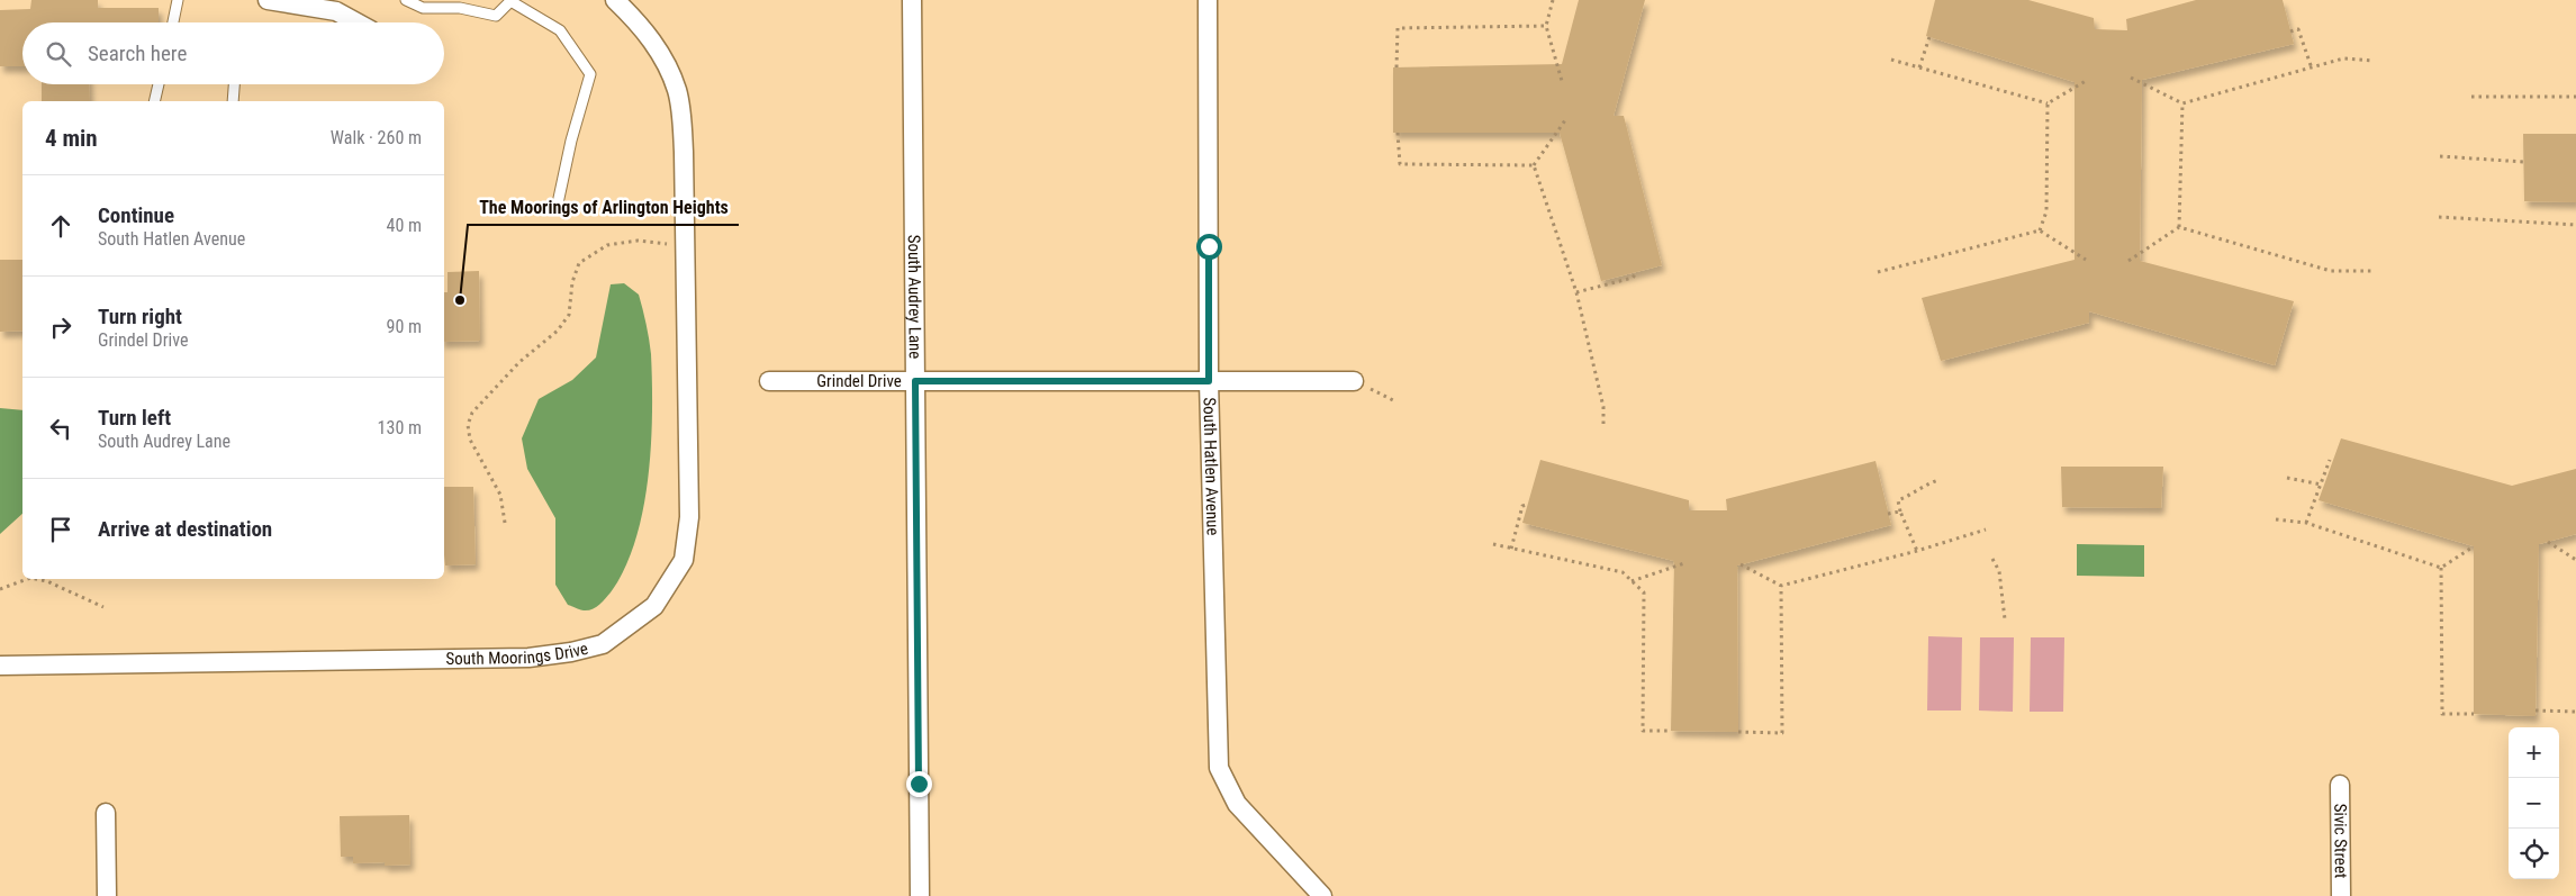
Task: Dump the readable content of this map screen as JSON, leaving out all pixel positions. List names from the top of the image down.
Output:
{
  "streets": {
    "street": [
      "South Audrey Lane",
      "Grindel Drive",
      "South Hatlen Avenue",
      "South Moorings Drive",
      "Sivic Street"
    ]
  },
  "crossings": [
    ["South Audrey Lane", "Grindel Drive"],
    ["Grindel Drive", "South Hatlen Avenue"]
  ],
  "places": ["The Moorings of Arlington Heights"],
  "page": {
    "search": "Search here",
    "heading": ["4 min", "Walk · 260 m"],
    "list": [
      ["Continue", "South Hatlen Avenue", "40 m"],
      ["Turn right", "Grindel Drive", "90 m"],
      ["Turn left", "South Audrey Lane", "130 m"],
      "Arrive at destination"
    ],
    "map_buttons": ["+", "−"]
  }
}
